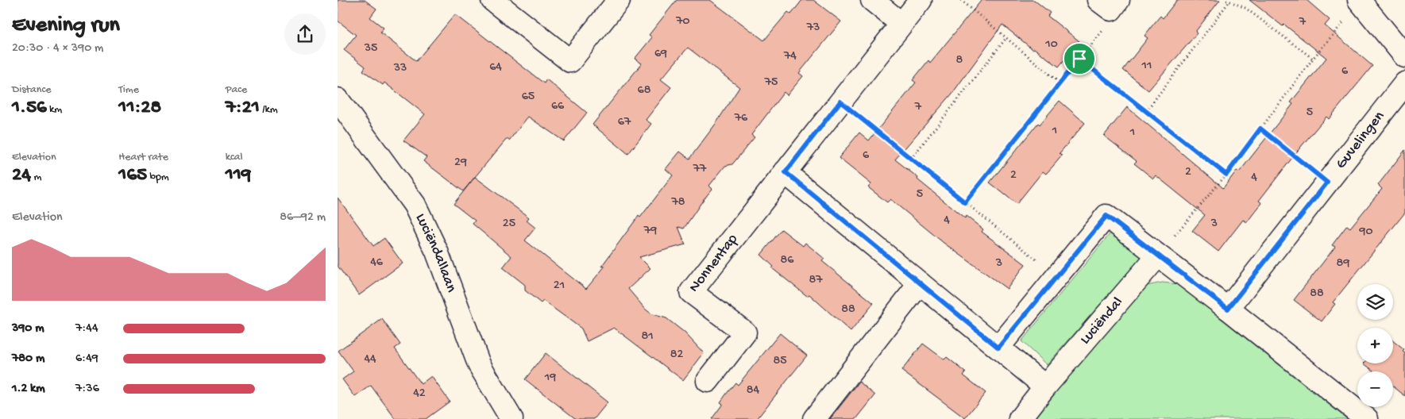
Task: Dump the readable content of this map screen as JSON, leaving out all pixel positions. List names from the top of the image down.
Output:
{
  "streets": {
    "street": [
      "Guvelingen",
      "Luciëndallaan",
      "Nonnentap",
      "Luciëndal"
    ]
  },
  "house_numbers": [
    "70",
    "7",
    "73",
    "10",
    "35",
    "69",
    "74",
    "8",
    "11",
    "64",
    "33",
    "6",
    "75",
    "68",
    "65",
    "66",
    "7",
    "5",
    "76",
    "67",
    "1",
    "1",
    "6",
    "29",
    "77",
    "2",
    "2",
    "4",
    "5",
    "78",
    "4",
    "25",
    "3",
    "79",
    "90",
    "86",
    "46",
    "3",
    "89",
    "87",
    "21",
    "88",
    "88",
    "81",
    "82",
    "44",
    "85",
    "19",
    "84",
    "42"
  ],
  "page": {
    "heading": ["Evening run", "20:30 · 4 × 390 m"],
    "stats": [
      ["Distance", "1.56 km"],
      ["Time", "11:28"],
      ["Pace", "7:21 /km"],
      ["Elevation", "24 m"],
      ["Heart rate", "165 bpm"],
      ["kcal", "119"]
    ],
    "chart": ["Elevation", "86–92 m"],
    "map_buttons": ["+", "−"],
    "list": [
      {
        "name": "390 m",
        "note": "7:44"
      },
      {
        "name": "780 m",
        "note": "6:49"
      },
      {
        "name": "1.2 km",
        "note": "7:36"
      }
    ]
  }
}
